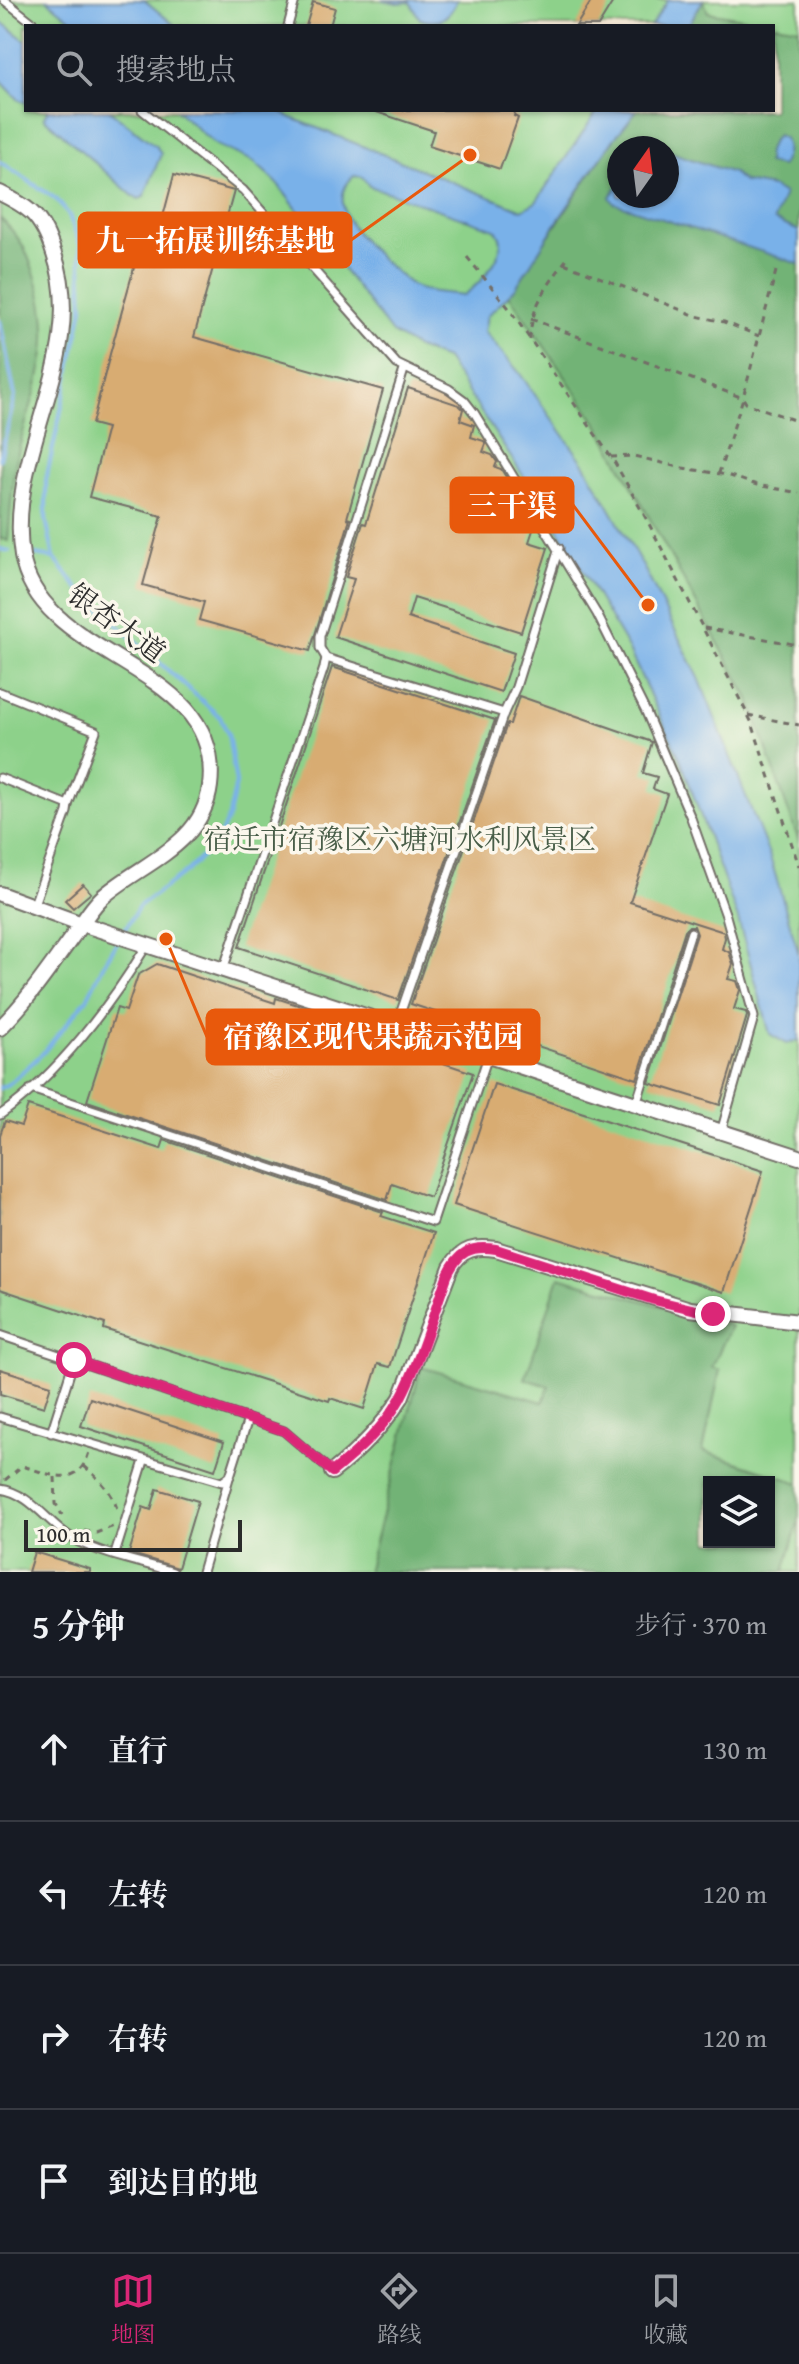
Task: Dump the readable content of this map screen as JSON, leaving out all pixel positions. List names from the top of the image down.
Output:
{
  "streets": {
    "street": ["银杏大道"]
  },
  "parks": ["宿迁市宿豫区六塘河水利风景区"],
  "places": ["九一拓展训练基地", "三干渠", "宿豫区现代果蔬示范园"],
  "scale_bar": "100 m",
  "north": "top",
  "page": {
    "search": "搜索地点",
    "scale": "100 m",
    "heading": ["5 分钟", "步行 · 370 m"],
    "list": [
      ["直行", "130 m"],
      ["左转", "120 m"],
      ["右转", "120 m"],
      "到达目的地"
    ],
    "nav": ["地图", "路线", "收藏"]
  }
}
